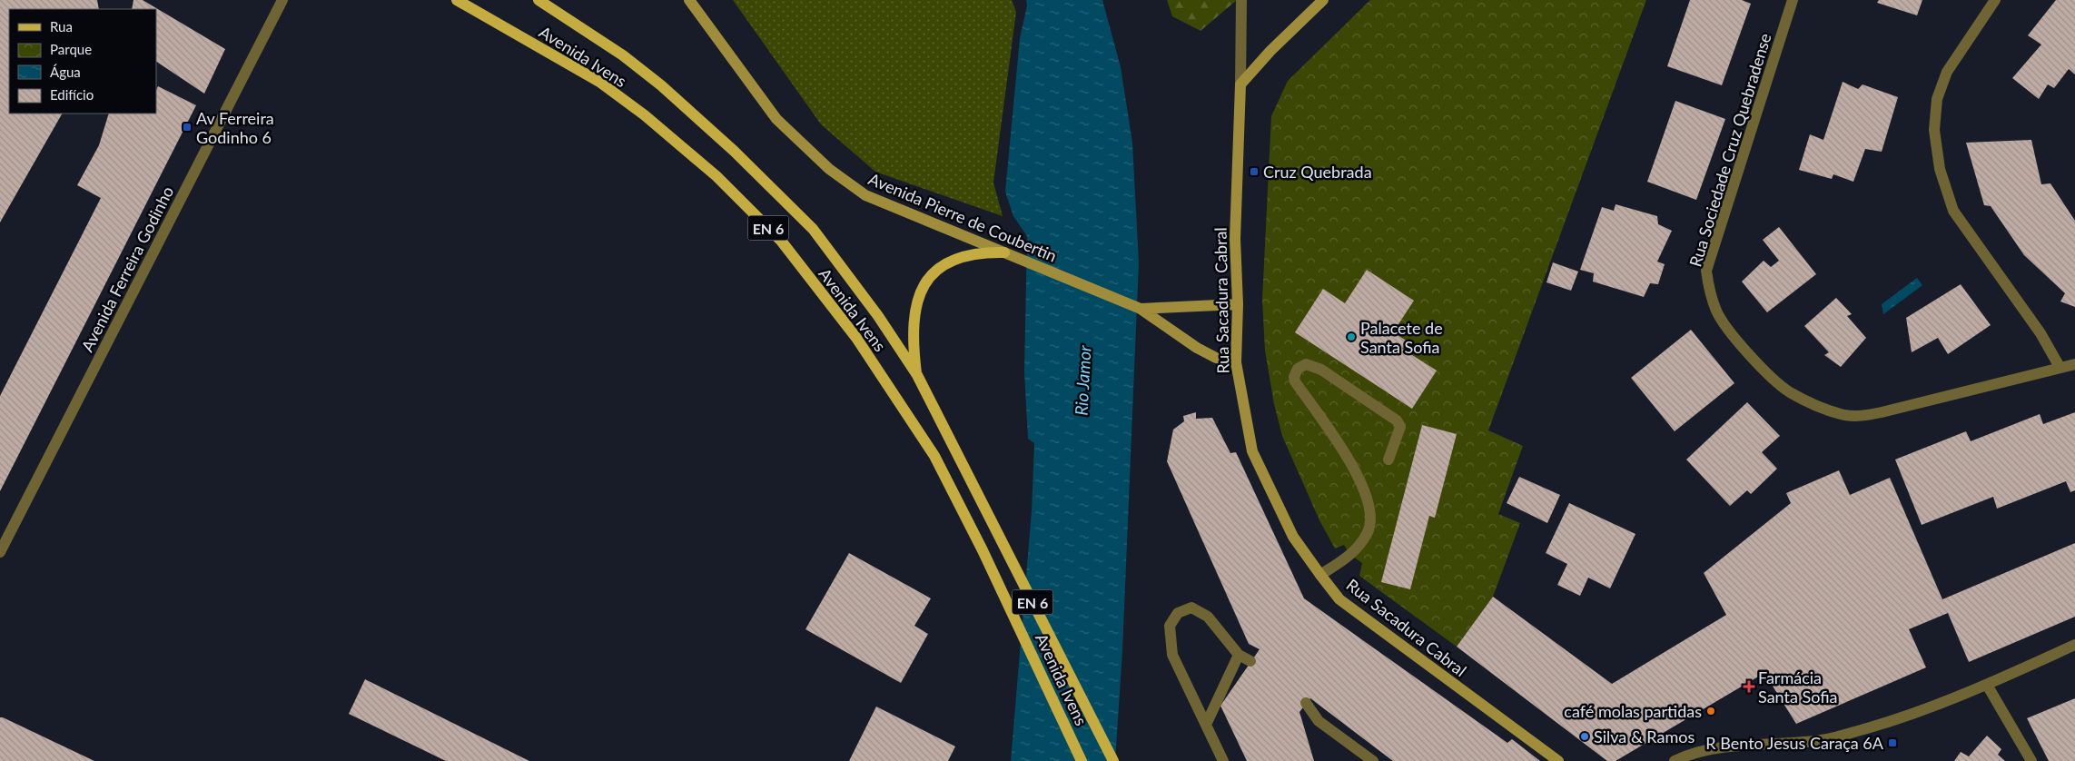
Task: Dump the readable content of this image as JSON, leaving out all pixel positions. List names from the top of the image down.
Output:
{
  "streets": {
    "main road": ["Avenida Ivens", "EN 6"],
    "street": [
      "Rua Sociedade Cruz Quebradense",
      "Avenida Pierre de Coubertin",
      "Avenida Ferreira Godinho",
      "Rua Sacadura Cabral"
    ]
  },
  "crossings": [
    ["Avenida Pierre de Coubertin", "Rua Sacadura Cabral"]
  ],
  "water": ["Rio Jamor"],
  "places": {
    "transit": ["Av Ferreira Godinho 6", "Cruz Quebrada", "R Bento Jesus Caraça 6A"],
    "other": ["Palacete de Santa Sofia", "café molas partidas", "Silva & Ramos"],
    "health": ["Farmácia Santa Sofia"]
  },
  "legend": [
    "Rua",
    "Parque",
    "Água",
    "Edifício"
  ]
}
